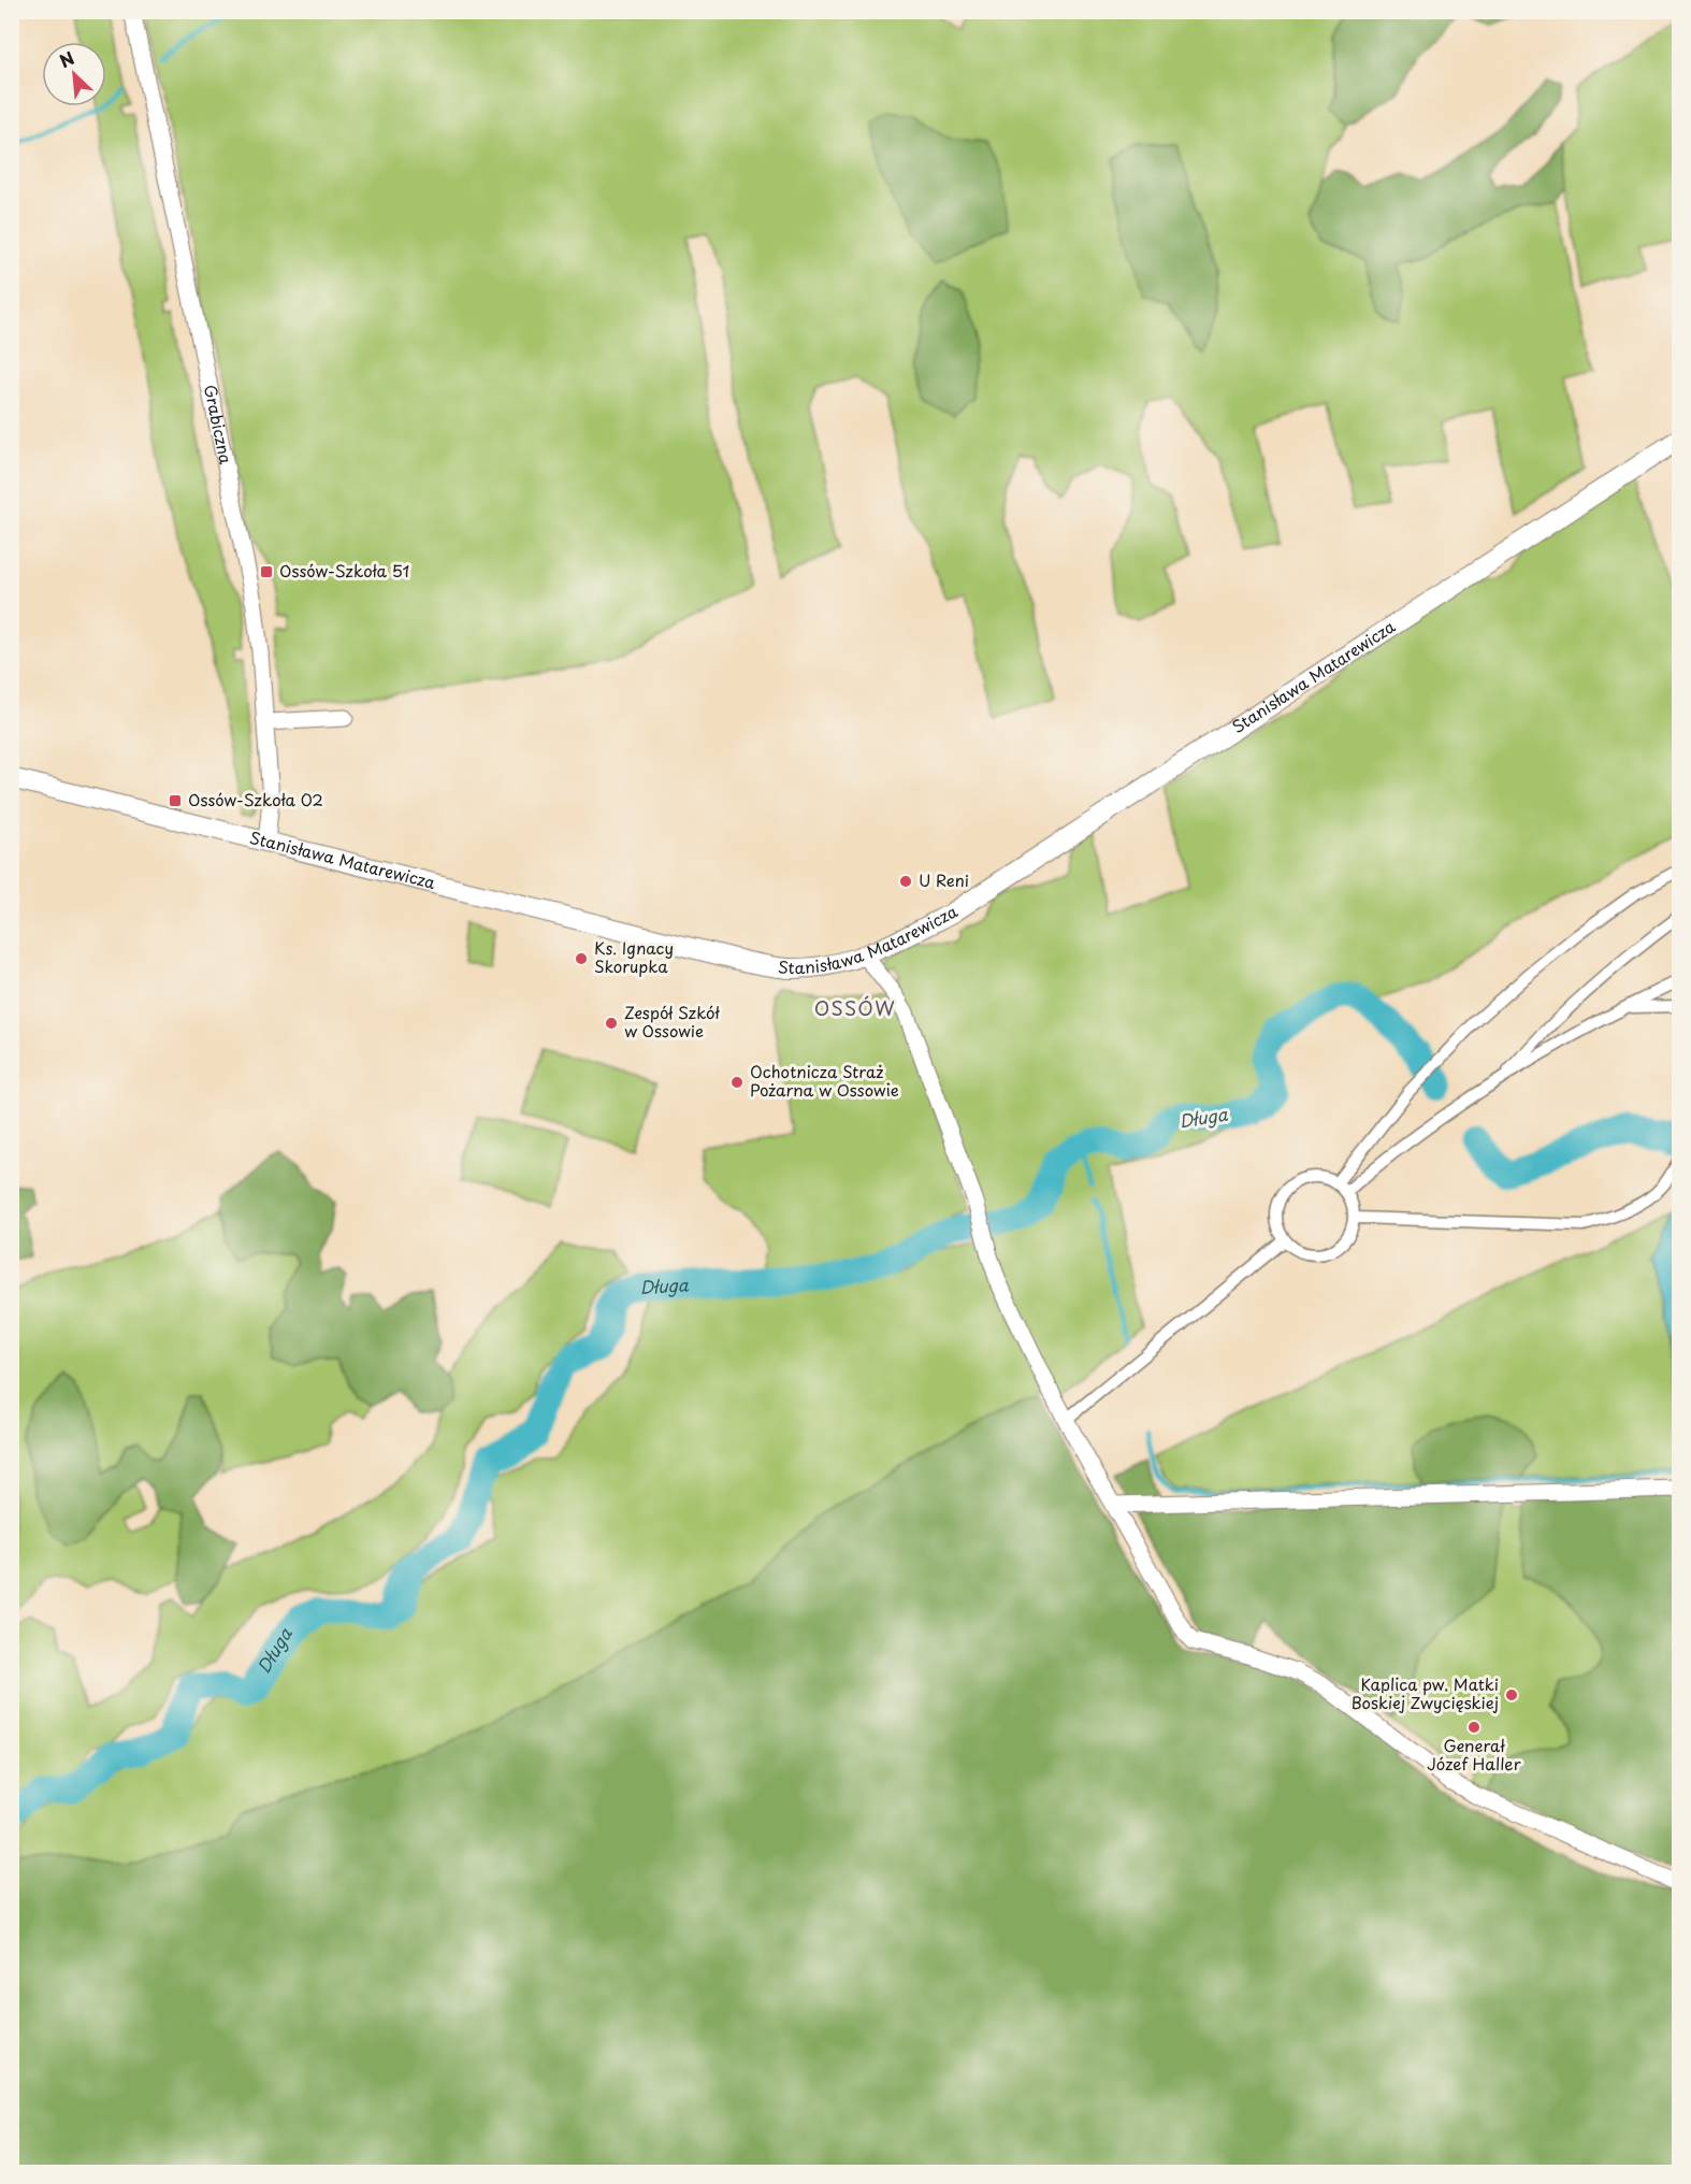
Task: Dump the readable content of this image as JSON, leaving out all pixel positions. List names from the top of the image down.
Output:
{
  "streets": {
    "street": ["Grabiczna", "Stanisława Matarewicza"]
  },
  "crossings": [
    ["Grabiczna", "Stanisława Matarewicza"]
  ],
  "districts": ["OSSÓW"],
  "water": ["Długa"],
  "places": {
    "transit": ["Ossów-Szkoła 51", "Ossów-Szkoła 02"],
    "other": [
      "U Reni",
      "Ks. Ignacy Skorupka",
      "Zespół Szkół w Ossowie",
      "Ochotnicza Straż Pożarna w Ossowie",
      "Kaplica pw. Matki Boskiej Zwycięskiej",
      "Generał Józef Haller"
    ]
  },
  "north": "top left"
}
